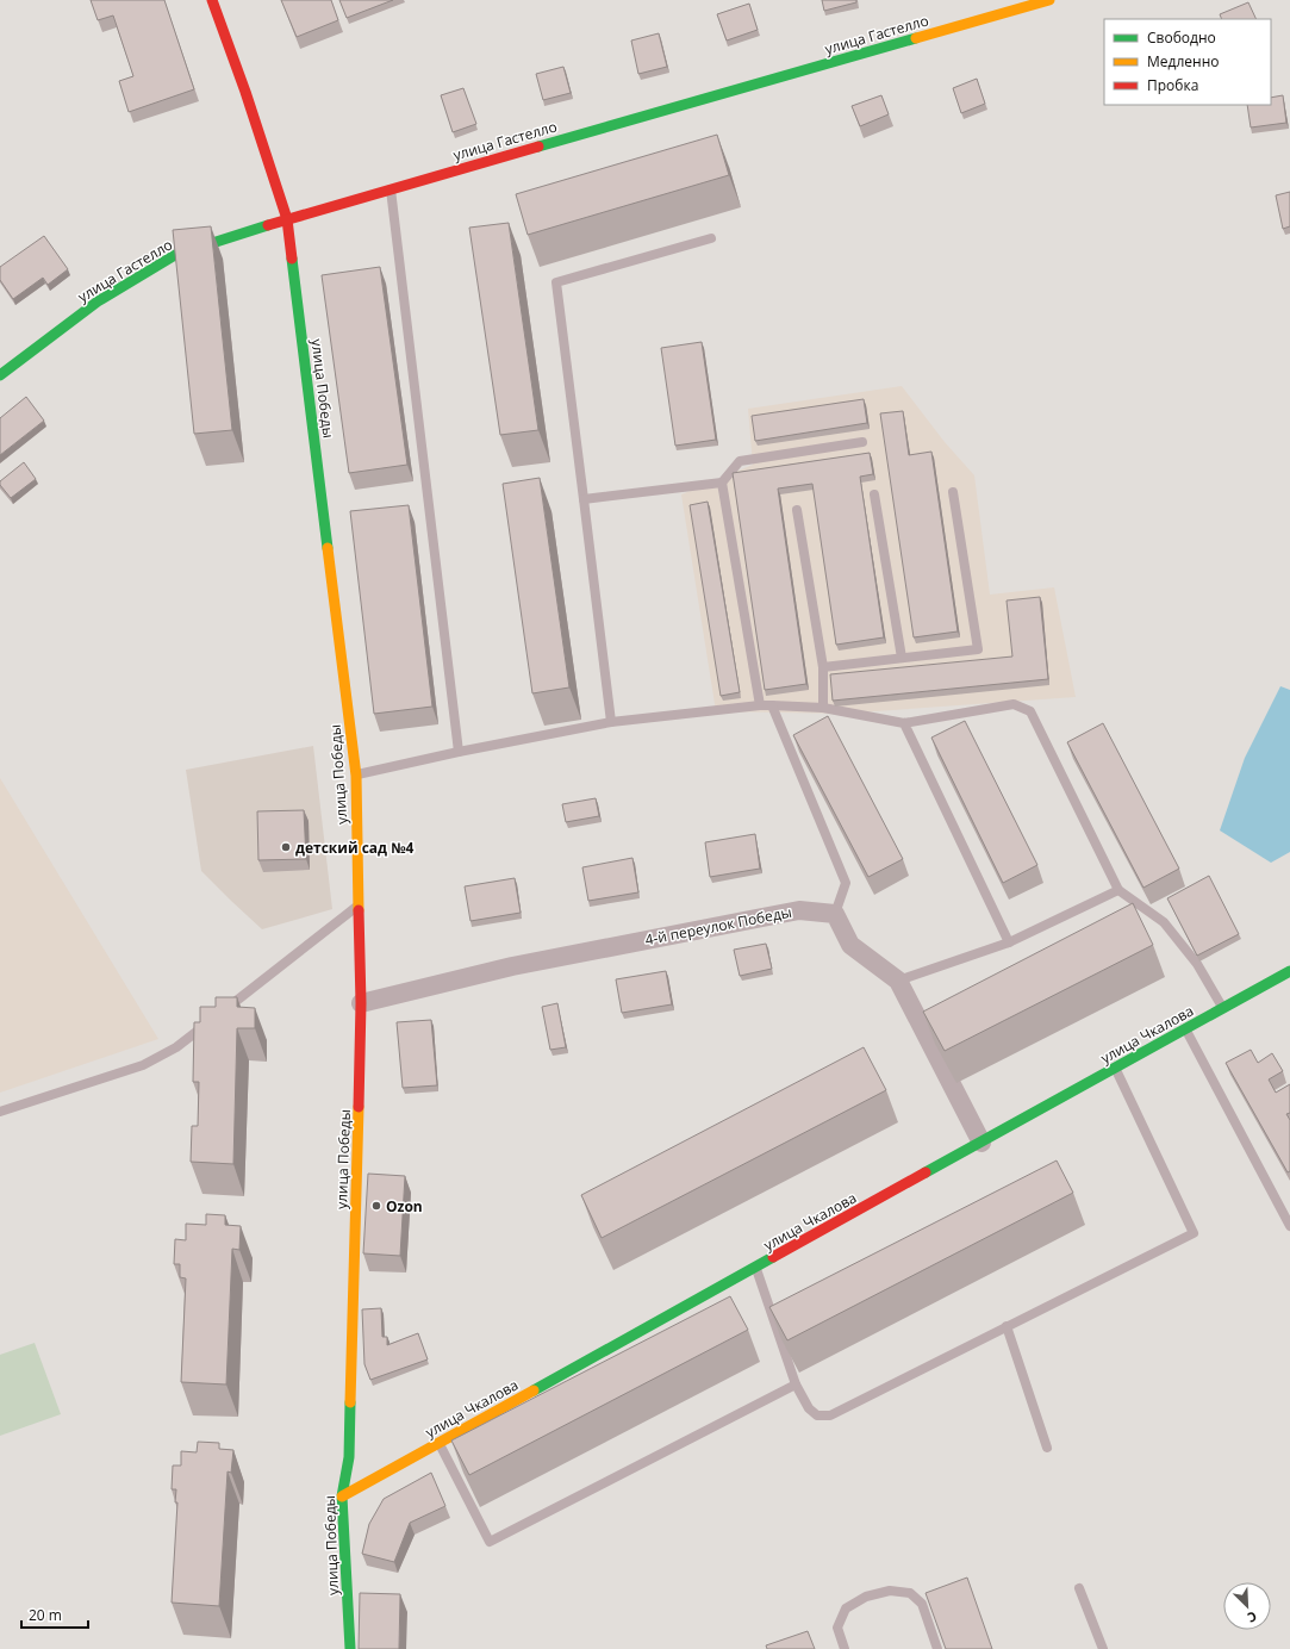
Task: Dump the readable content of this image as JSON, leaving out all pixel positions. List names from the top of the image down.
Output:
{
  "streets": {
    "street": [
      "улица Гастелло",
      "улица Победы",
      "4-й переулок Победы",
      "улица Чкалова"
    ]
  },
  "crossings": [
    ["улица Гастелло", "улица Победы"],
    ["улица Победы", "4-й переулок Победы"],
    ["улица Победы", "улица Чкалова"]
  ],
  "places": ["детский сад №4", "Ozon"],
  "legend": ["Свободно", "Медленно", "Пробка"],
  "scale_bar": "20 m",
  "north": "bottom right"
}
